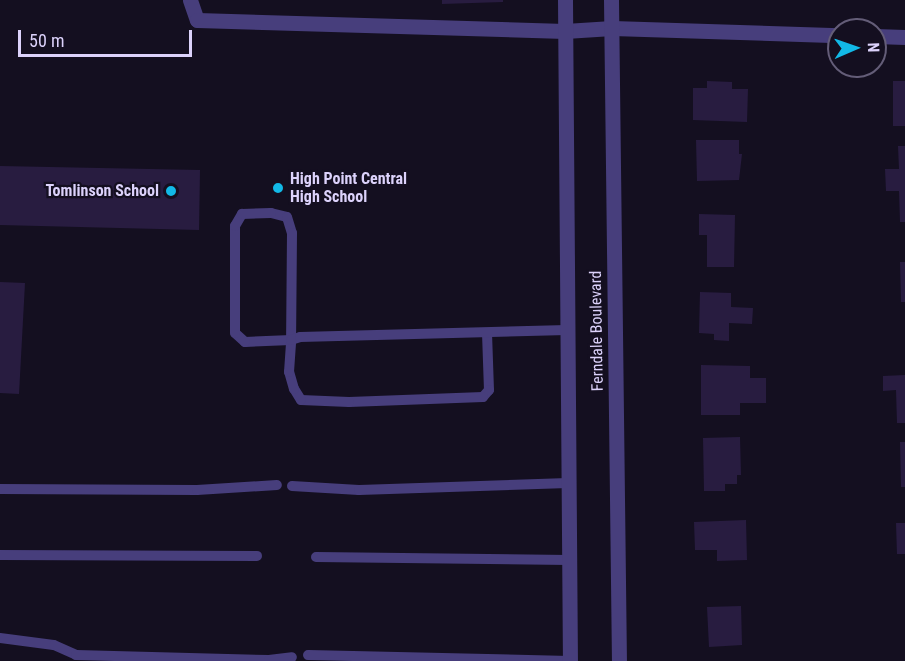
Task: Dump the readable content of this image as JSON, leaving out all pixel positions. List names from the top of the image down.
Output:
{
  "streets": {
    "street": ["Ferndale Boulevard"]
  },
  "places": ["High Point Central High School", "Tomlinson School"],
  "scale_bar": "50 m",
  "north": "right"
}
